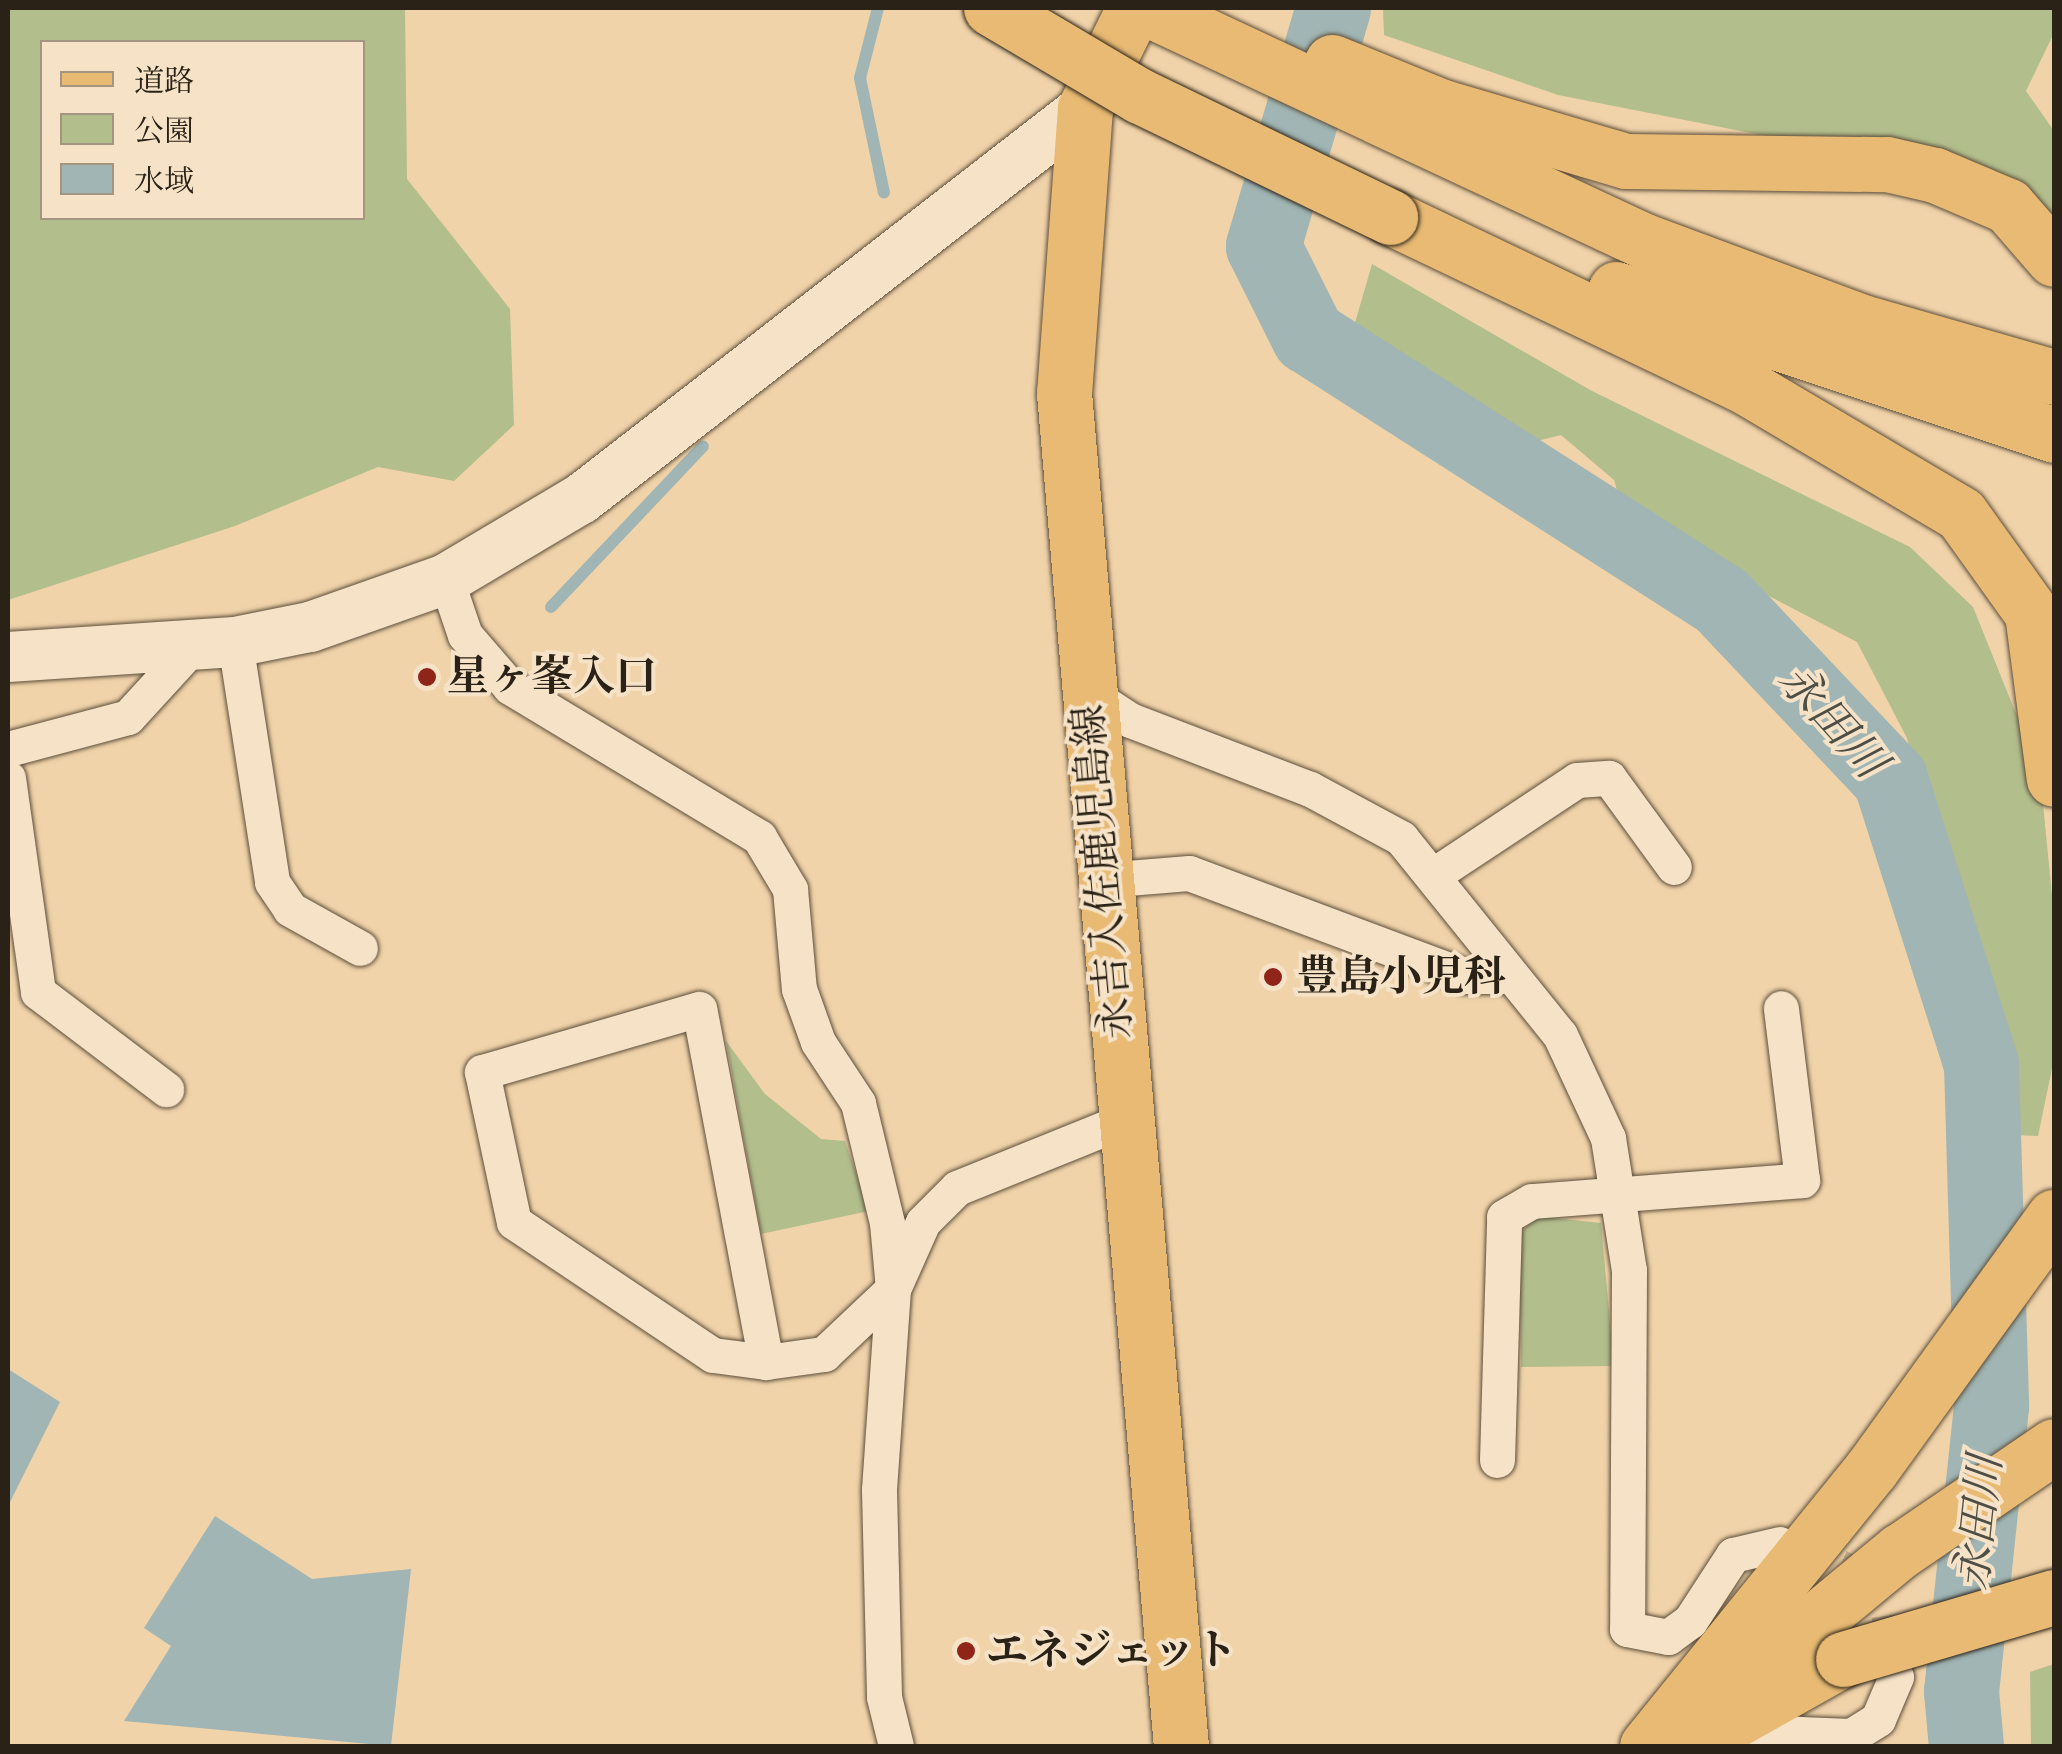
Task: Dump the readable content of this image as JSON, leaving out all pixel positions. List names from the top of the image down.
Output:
{
  "streets": {
    "main road": ["永吉入佐鹿児島線"]
  },
  "water": ["永田川"],
  "places": ["星ヶ峯入口", "豊島小児科", "エネジェット"],
  "legend": ["道路", "公園", "水域"]
}
